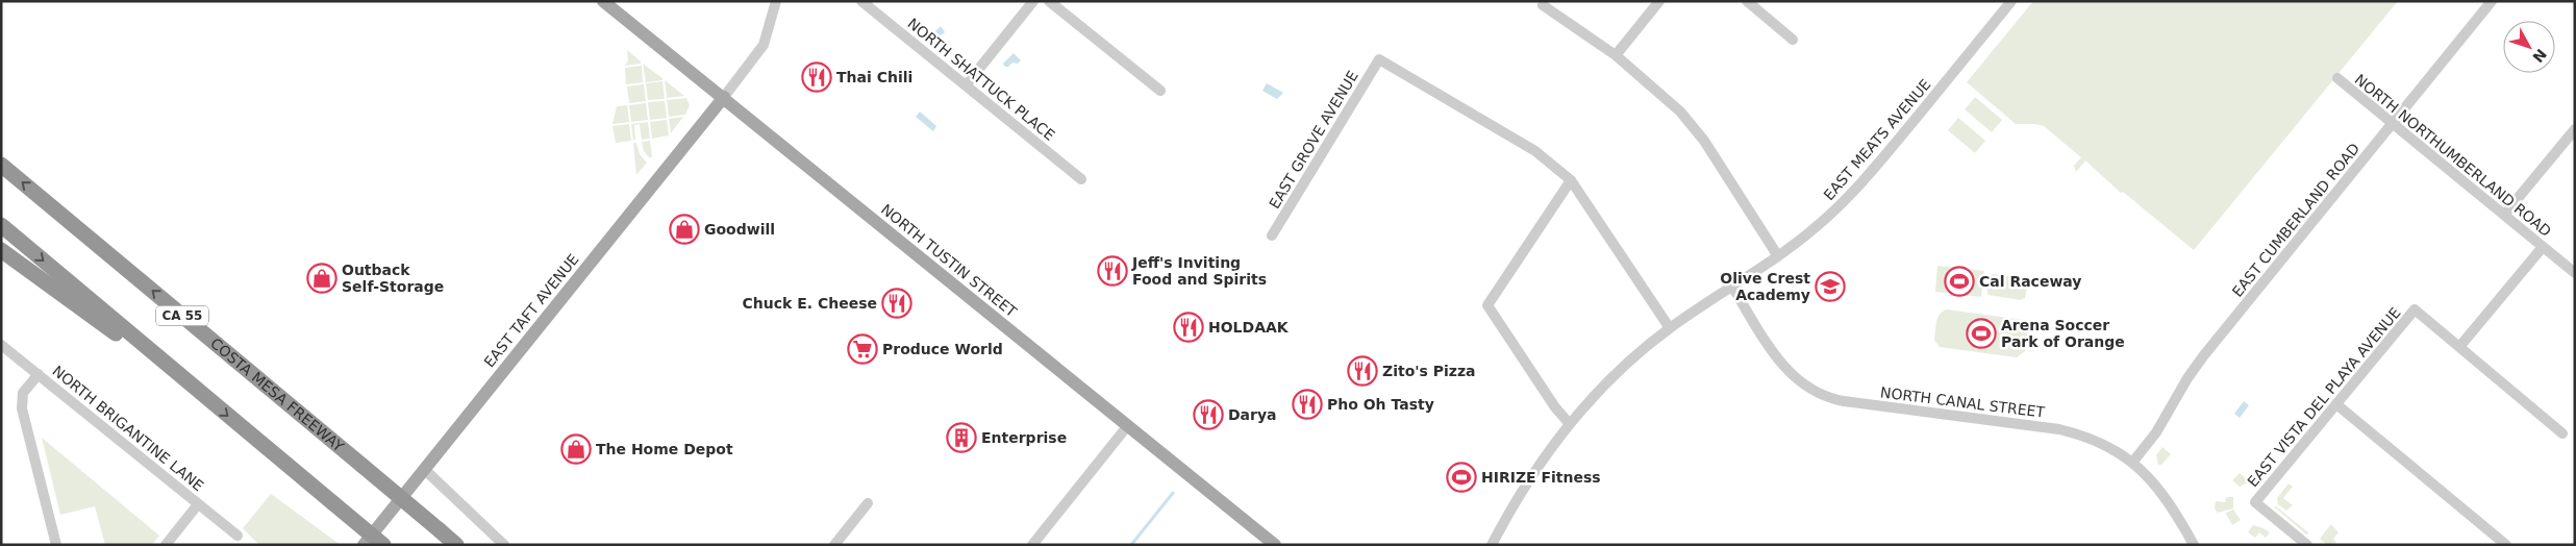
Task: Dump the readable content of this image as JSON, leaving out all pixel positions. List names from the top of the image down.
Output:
{
  "streets": {
    "highway": ["CA 55", "COSTA MESA FREEWAY"],
    "main road": ["NORTH TUSTIN STREET", "EAST TAFT AVENUE"],
    "street": [
      "NORTH SHATTUCK PLACE",
      "EAST GROVE AVENUE",
      "EAST MEATS AVENUE",
      "NORTH NORTHUMBERLAND ROAD",
      "EAST CUMBERLAND ROAD",
      "EAST VISTA DEL PLAYA AVENUE",
      "NORTH CANAL STREET",
      "NORTH BRIGANTINE LANE"
    ]
  },
  "crossings": [
    ["EAST MEATS AVENUE", "NORTH CANAL STREET"],
    ["NORTH NORTHUMBERLAND ROAD", "EAST CUMBERLAND ROAD"],
    ["EAST CUMBERLAND ROAD", "NORTH CANAL STREET"],
    ["NORTH TUSTIN STREET", "EAST TAFT AVENUE"]
  ],
  "places": {
    "restaurant": [
      "Thai Chili",
      "Jeff's Inviting Food and Spirits",
      "Chuck E. Cheese",
      "HOLDAAK",
      "Zito's Pizza",
      "Pho Oh Tasty",
      "Darya"
    ],
    "shop": ["Goodwill", "Outback Self-Storage", "The Home Depot"],
    "sports": ["Cal Raceway", "Arena Soccer Park of Orange", "HIRIZE Fitness"],
    "school or university": ["Olive Crest Academy"],
    "supermarket": ["Produce World"],
    "building": ["Enterprise"]
  },
  "north": "bottom right"
}
